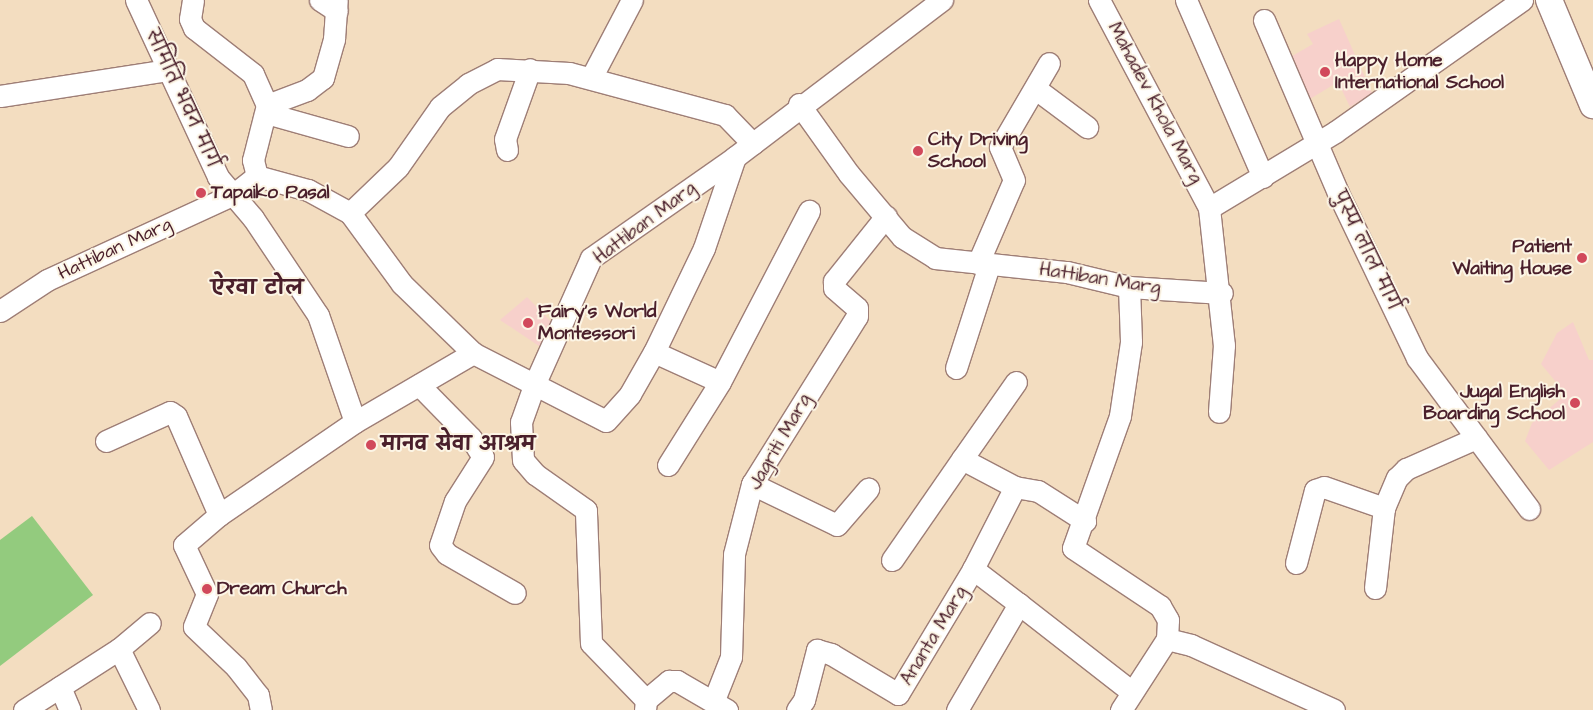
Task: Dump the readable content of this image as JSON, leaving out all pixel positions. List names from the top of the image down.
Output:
{
  "streets": {
    "street": [
      "समिति भवन मार्ग",
      "Mahadev Khola Marg",
      "Hattiban Marg",
      "पुस्प लाल मार्ग",
      "Jagriti Marg",
      "Ananta Marg"
    ]
  },
  "crossings": [
    ["समिति भवन मार्ग", "Hattiban Marg"],
    ["Hattiban Marg", "Jagriti Marg"]
  ],
  "districts": ["ऐरवा टोल"],
  "places": [
    "Happy Home International School",
    "City Driving School",
    "Tapaiko Pasal",
    "Patient Waiting House",
    "Fairy's World Montessori",
    "Jugal English Boarding School",
    "मानव सेवा आश्रम",
    "Dream Church"
  ]
}
